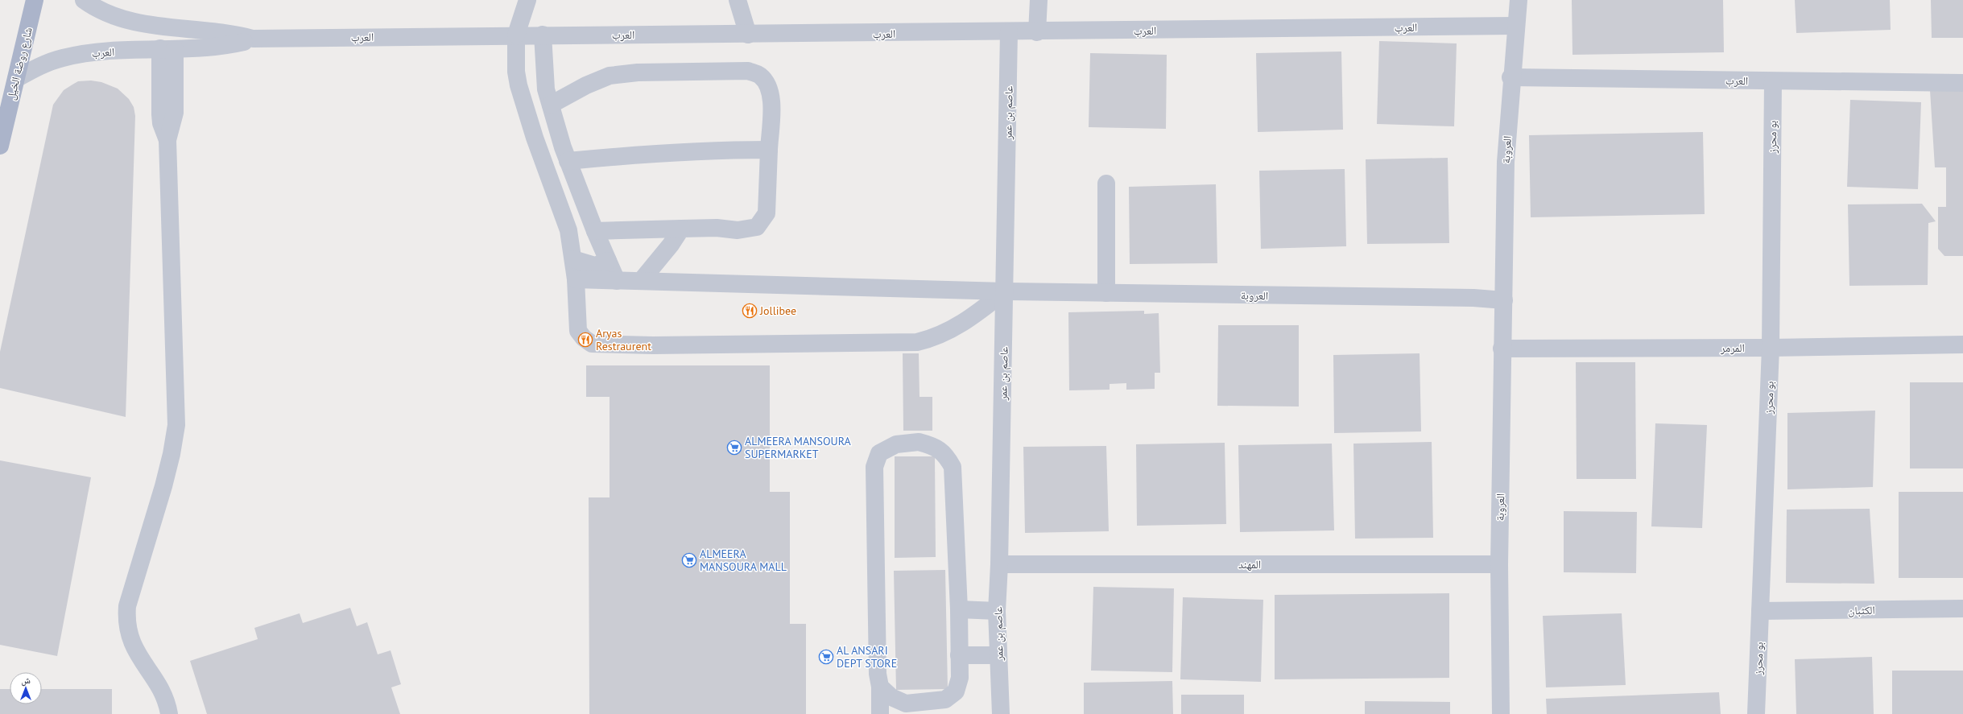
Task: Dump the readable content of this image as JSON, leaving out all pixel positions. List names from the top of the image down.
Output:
{
  "streets": {
    "main road": ["شارع روضة الخيل"],
    "street": [
      "العرب",
      "عاصم بن عمر",
      "بو محرز",
      "العروبة",
      "المرمر",
      "المهند",
      "الكثبان"
    ]
  },
  "crossings": [
    ["العرب", "شارع روضة الخيل"],
    ["العرب", "عاصم بن عمر"],
    ["العرب", "بو محرز"],
    ["العرب", "العروبة"],
    ["عاصم بن عمر", "العروبة"],
    ["عاصم بن عمر", "المهند"],
    ["بو محرز", "المرمر"],
    ["بو محرز", "الكثبان"],
    ["العروبة", "المرمر"],
    ["العروبة", "المهند"]
  ],
  "places": {
    "restaurant": ["Jollibee", "Aryas Restraurent"],
    "supermarket": ["ALMEERA MANSOURA SUPERMARKET", "ALMEERA MANSOURA MALL", "AL ANSARI DEPT STORE"]
  },
  "north": "top"
}
